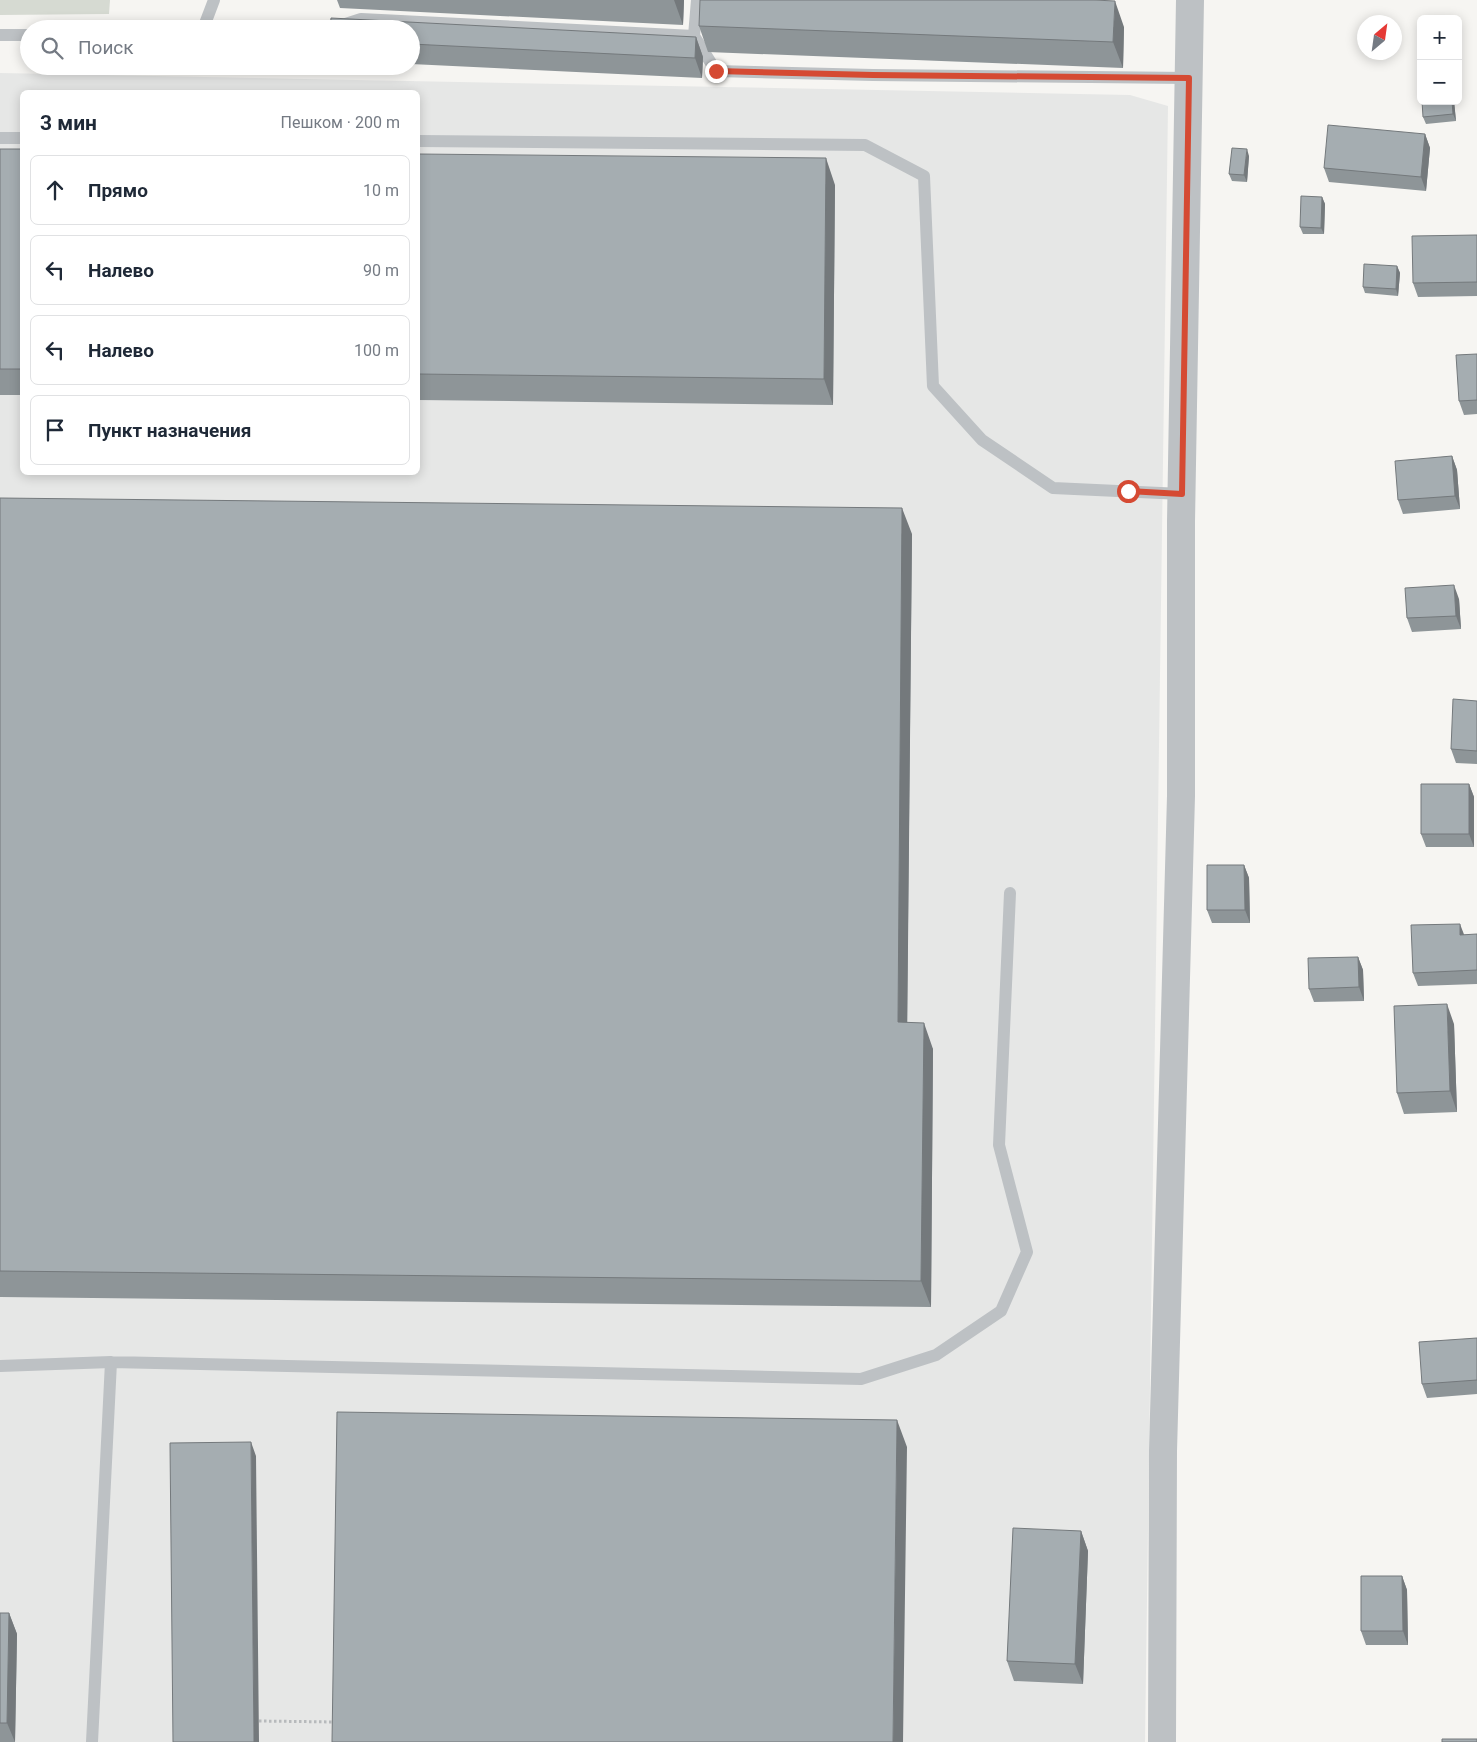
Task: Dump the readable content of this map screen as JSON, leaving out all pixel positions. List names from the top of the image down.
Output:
{
  "north": "top right",
  "page": {
    "map_buttons": ["+", "−"],
    "search": "Поиск",
    "heading": ["3 мин", "Пешком · 200 m"],
    "list": [
      ["Прямо", "10 m"],
      ["Налево", "90 m"],
      ["Налево", "100 m"],
      "Пункт назначения"
    ]
  }
}
